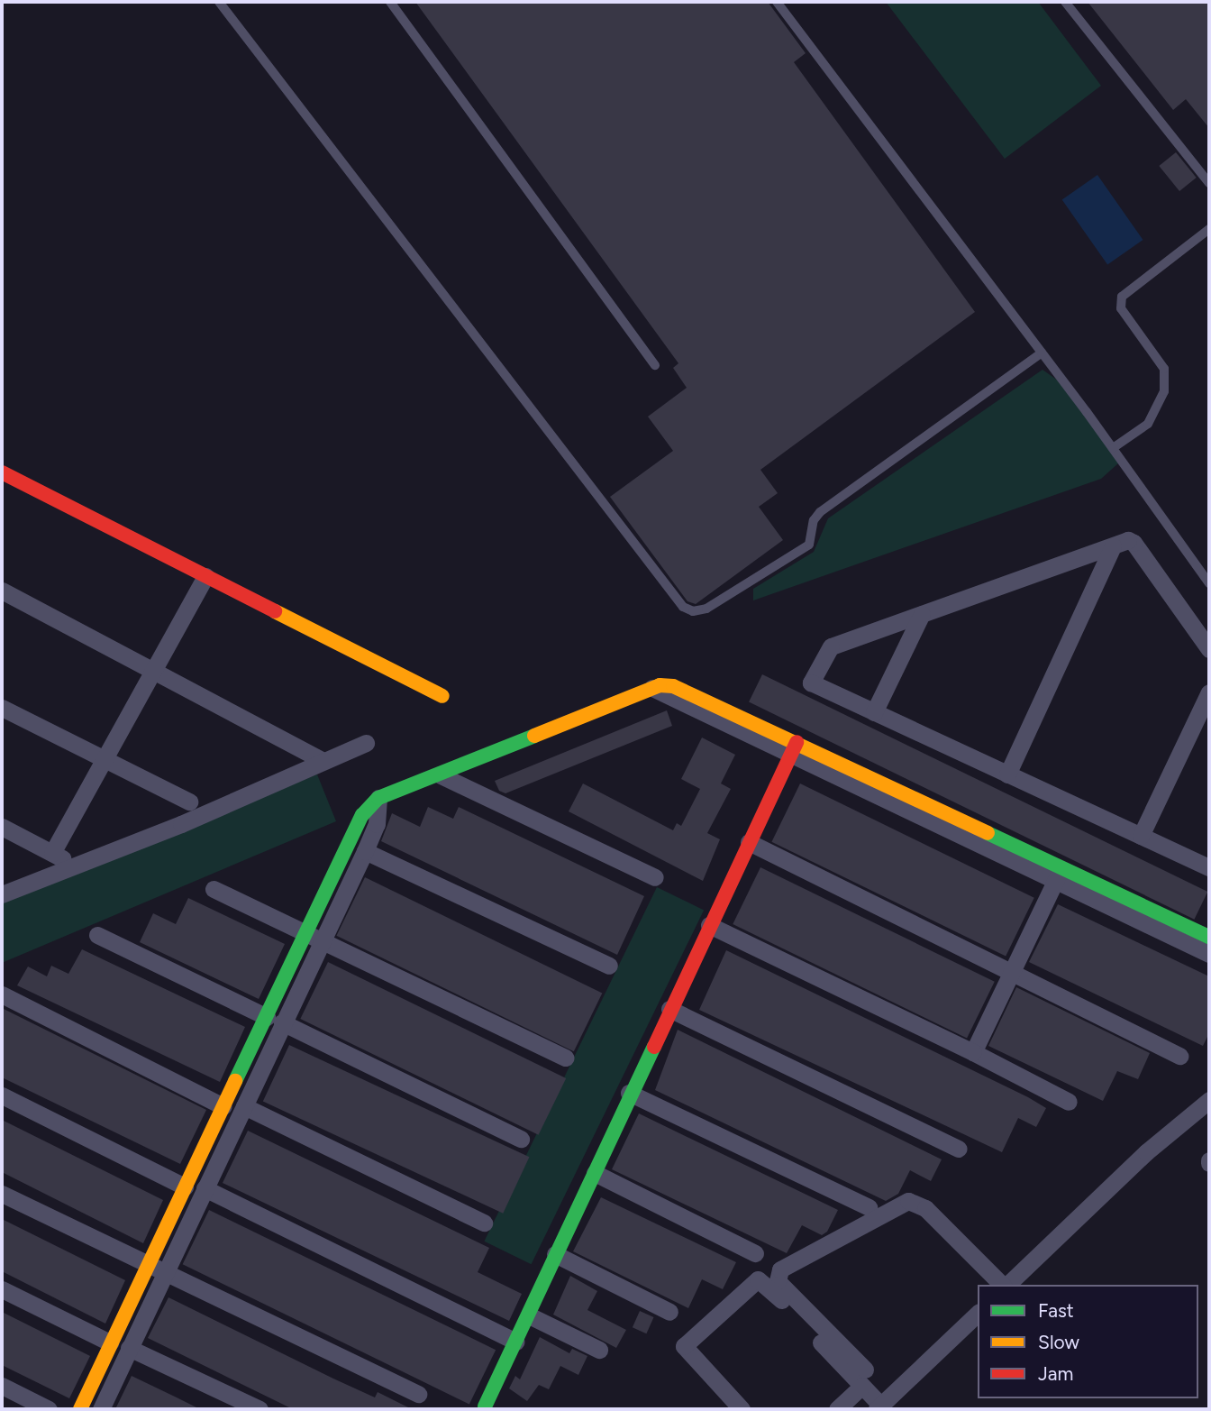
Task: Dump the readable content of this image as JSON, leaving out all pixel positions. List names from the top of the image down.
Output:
{
  "legend": ["Fast", "Slow", "Jam"]
}
